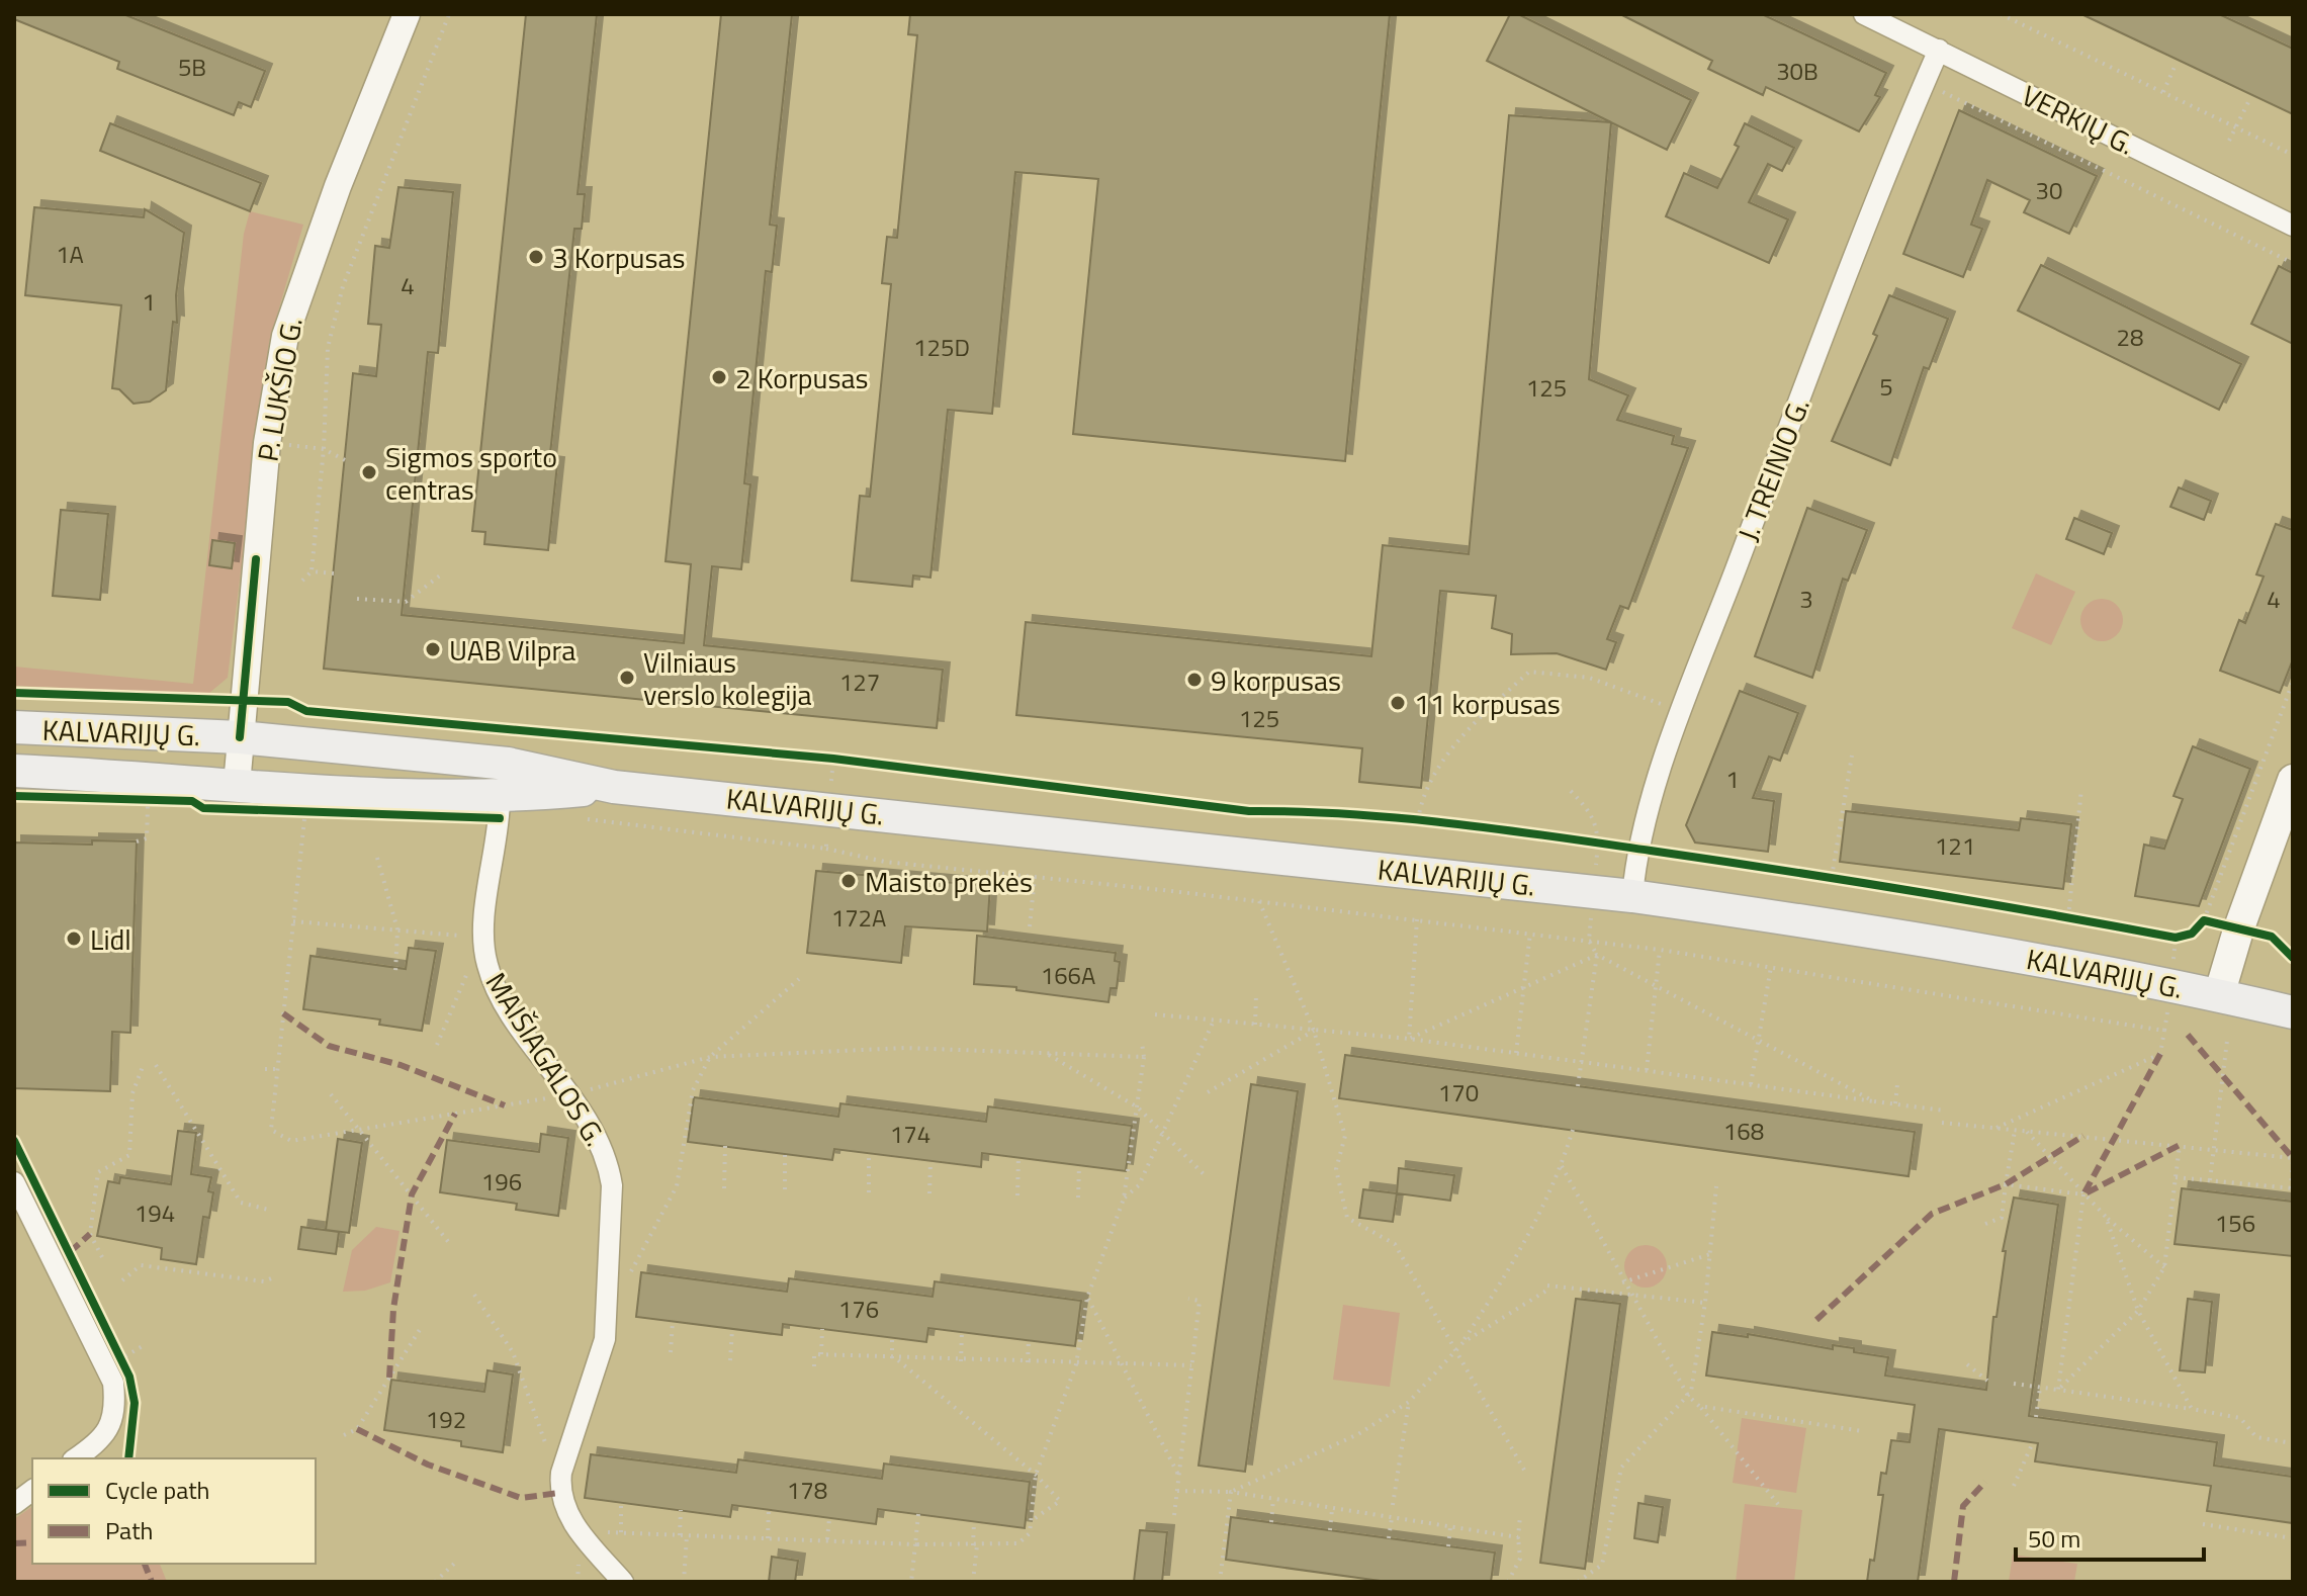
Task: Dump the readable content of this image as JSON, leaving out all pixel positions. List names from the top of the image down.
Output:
{
  "streets": {
    "main road": ["KALVARIJŲ G."],
    "street": [
      "VERKIŲ G.",
      "P. LUKŠIO G.",
      "J. TREINIO G.",
      "MAIŠIAGALOS G."
    ]
  },
  "crossings": [
    ["VERKIŲ G.", "J. TREINIO G."],
    ["P. LUKŠIO G.", "KALVARIJŲ G."],
    ["J. TREINIO G.", "KALVARIJŲ G."],
    ["KALVARIJŲ G.", "MAIŠIAGALOS G."]
  ],
  "places": [
    "3 Korpusas",
    "2 Korpusas",
    "Sigmos sporto centras",
    "UAB Vilpra",
    "Vilniaus verslo kolegija",
    "9 korpusas",
    "11 korpusas",
    "Maisto prekės",
    "Lidl"
  ],
  "house_numbers": [
    "5B",
    "30B",
    "30",
    "1A",
    "4",
    "1",
    "28",
    "125D",
    "5",
    "125",
    "3",
    "4",
    "127",
    "125",
    "1",
    "121",
    "172A",
    "166A",
    "170",
    "168",
    "174",
    "196",
    "194",
    "156",
    "176",
    "192",
    "178"
  ],
  "legend": ["Cycle path", "Path"],
  "scale_bar": "50 m"
}
